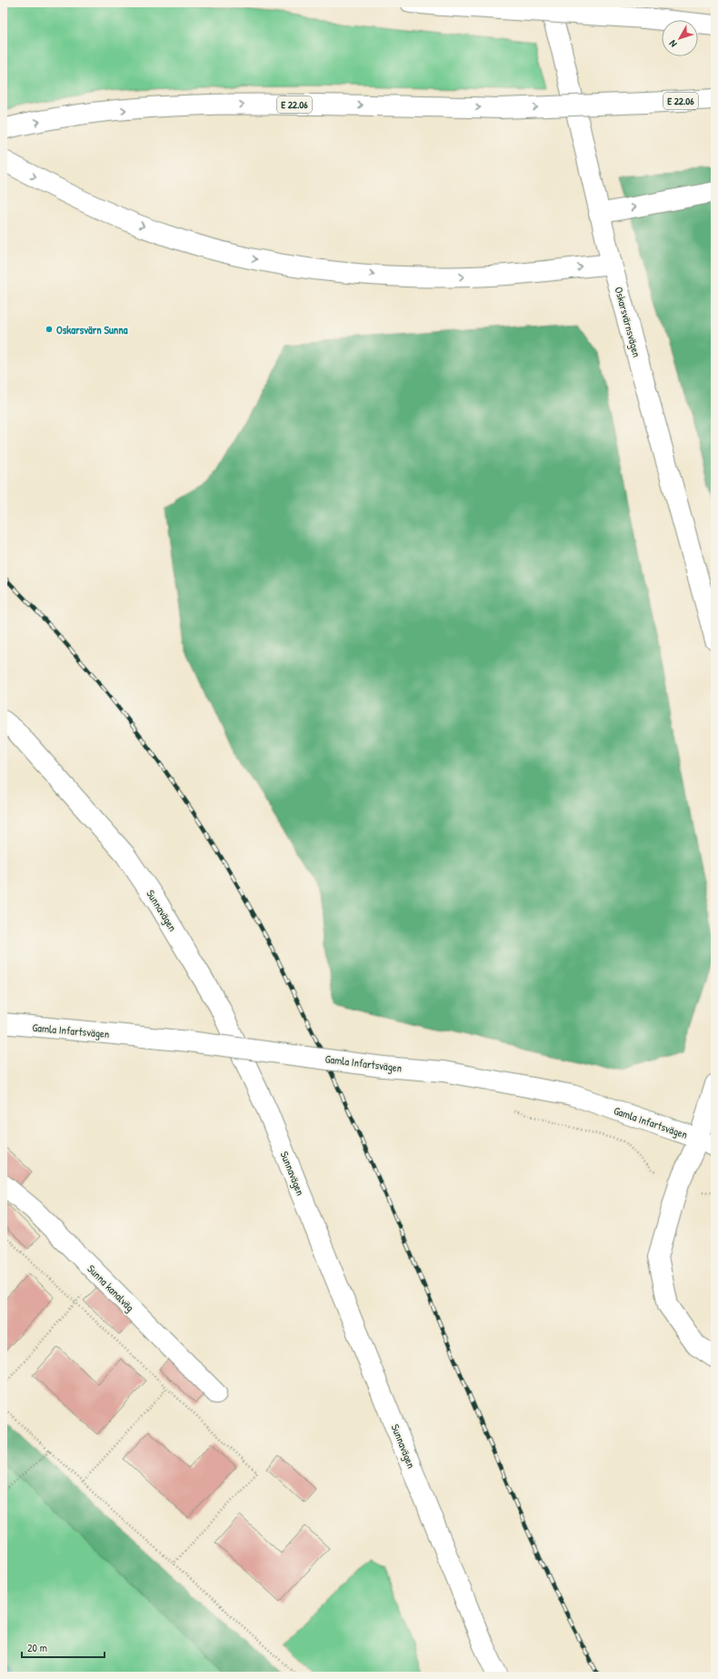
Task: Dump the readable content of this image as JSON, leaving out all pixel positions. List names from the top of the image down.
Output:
{
  "streets": {
    "main road": [
      "E 22.06",
      "Oskarsvärnsvägen",
      "Sunnavägen",
      "Gamla Infartsvägen",
      "Sunna kanalväg"
    ]
  },
  "places": ["Oskarsvärn Sunna"],
  "scale_bar": "20 m",
  "north": "bottom left"
}
